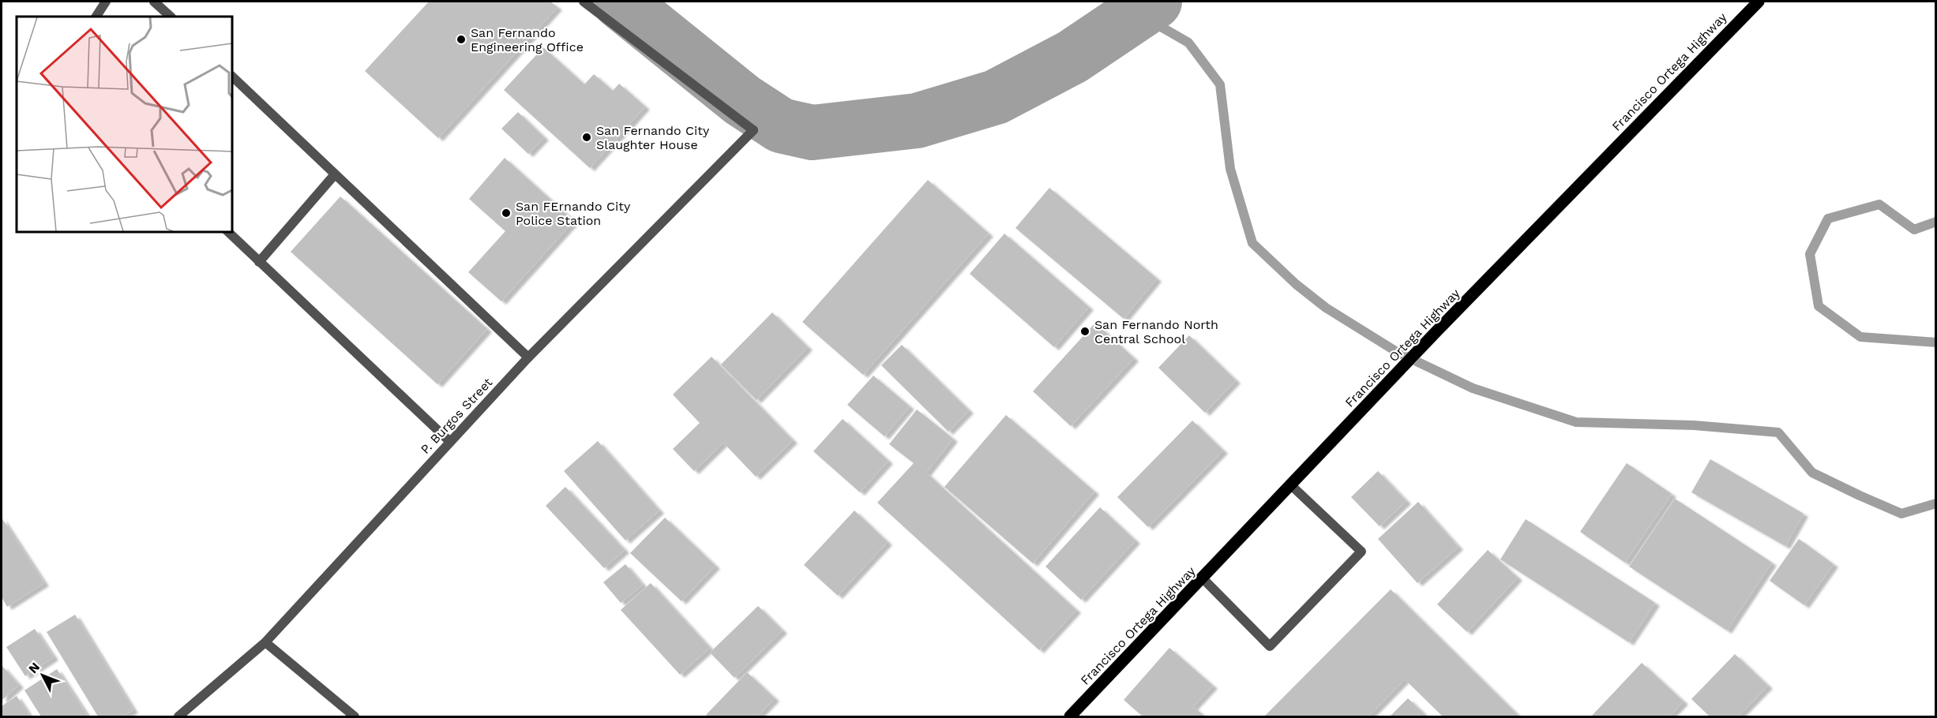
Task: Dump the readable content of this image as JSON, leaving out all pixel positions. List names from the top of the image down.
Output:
{
  "streets": {
    "main road": ["Francisco Ortega Highway"],
    "street": ["P. Burgos Street"]
  },
  "places": [
    "San Fernando Engineering Office",
    "San Fernando City Slaughter House",
    "San FErnando City Police Station",
    "San Fernando North Central School"
  ],
  "north": "top left"
}
